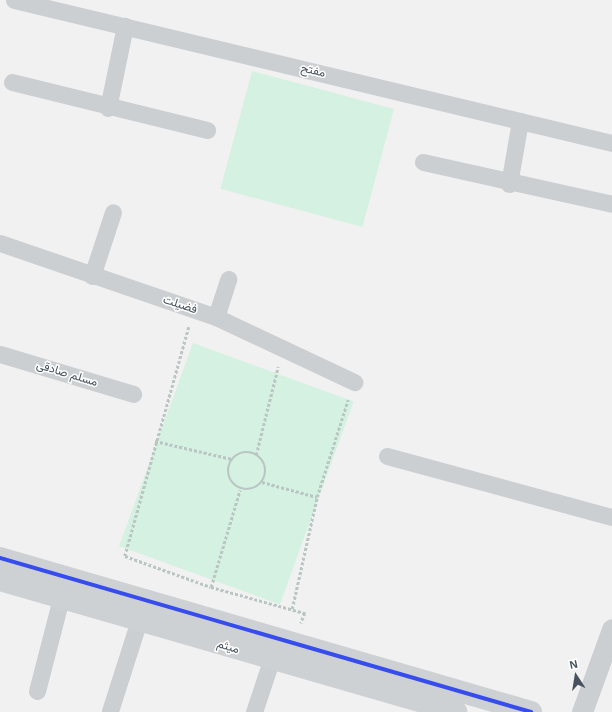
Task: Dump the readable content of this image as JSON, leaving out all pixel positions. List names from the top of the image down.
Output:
{
  "streets": {
    "main road": ["میثم"],
    "street": ["مفتح", "فضیلت", "مسلم صادقی"]
  },
  "north": "top"
}
